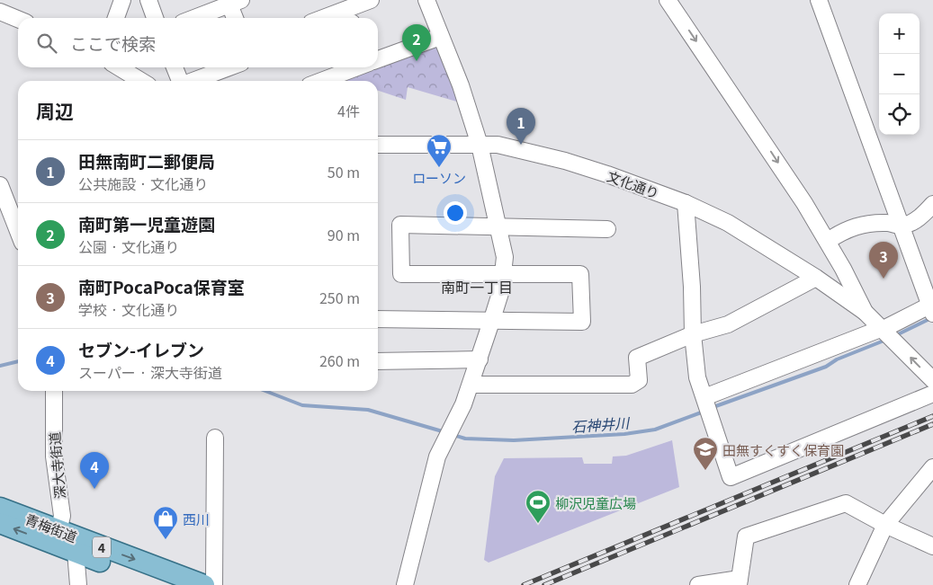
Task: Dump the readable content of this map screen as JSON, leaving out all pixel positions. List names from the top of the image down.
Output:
{
  "streets": {
    "main road": ["青梅街道", "4"],
    "street": ["文化通り", "深大寺街道"]
  },
  "crossings": [
    ["深大寺街道", "青梅街道"]
  ],
  "districts": ["南町一丁目"],
  "water": ["石神井川"],
  "places": {
    "supermarket": ["ローソン"],
    "school or university": ["田無すくすく保育園"],
    "sports": ["柳沢児童広場"],
    "shop": ["西川"]
  },
  "page": {
    "map_buttons": ["+", "−"],
    "search": "ここで検索",
    "pins": [
      "2",
      "1",
      "3",
      "4"
    ],
    "heading": ["周辺", "4件"],
    "list": [
      {
        "mark": "1",
        "name": "田無南町二郵便局",
        "note": "公共施設 · 文化通り",
        "value": "50 m"
      },
      {
        "mark": "2",
        "name": "南町第一児童遊園",
        "note": "公園 · 文化通り",
        "value": "90 m"
      },
      {
        "mark": "3",
        "name": "南町PocaPoca保育室",
        "note": "学校 · 文化通り",
        "value": "250 m"
      },
      {
        "mark": "4",
        "name": "セブン-イレブン",
        "note": "スーパー · 深大寺街道",
        "value": "260 m"
      }
    ]
  }
}
